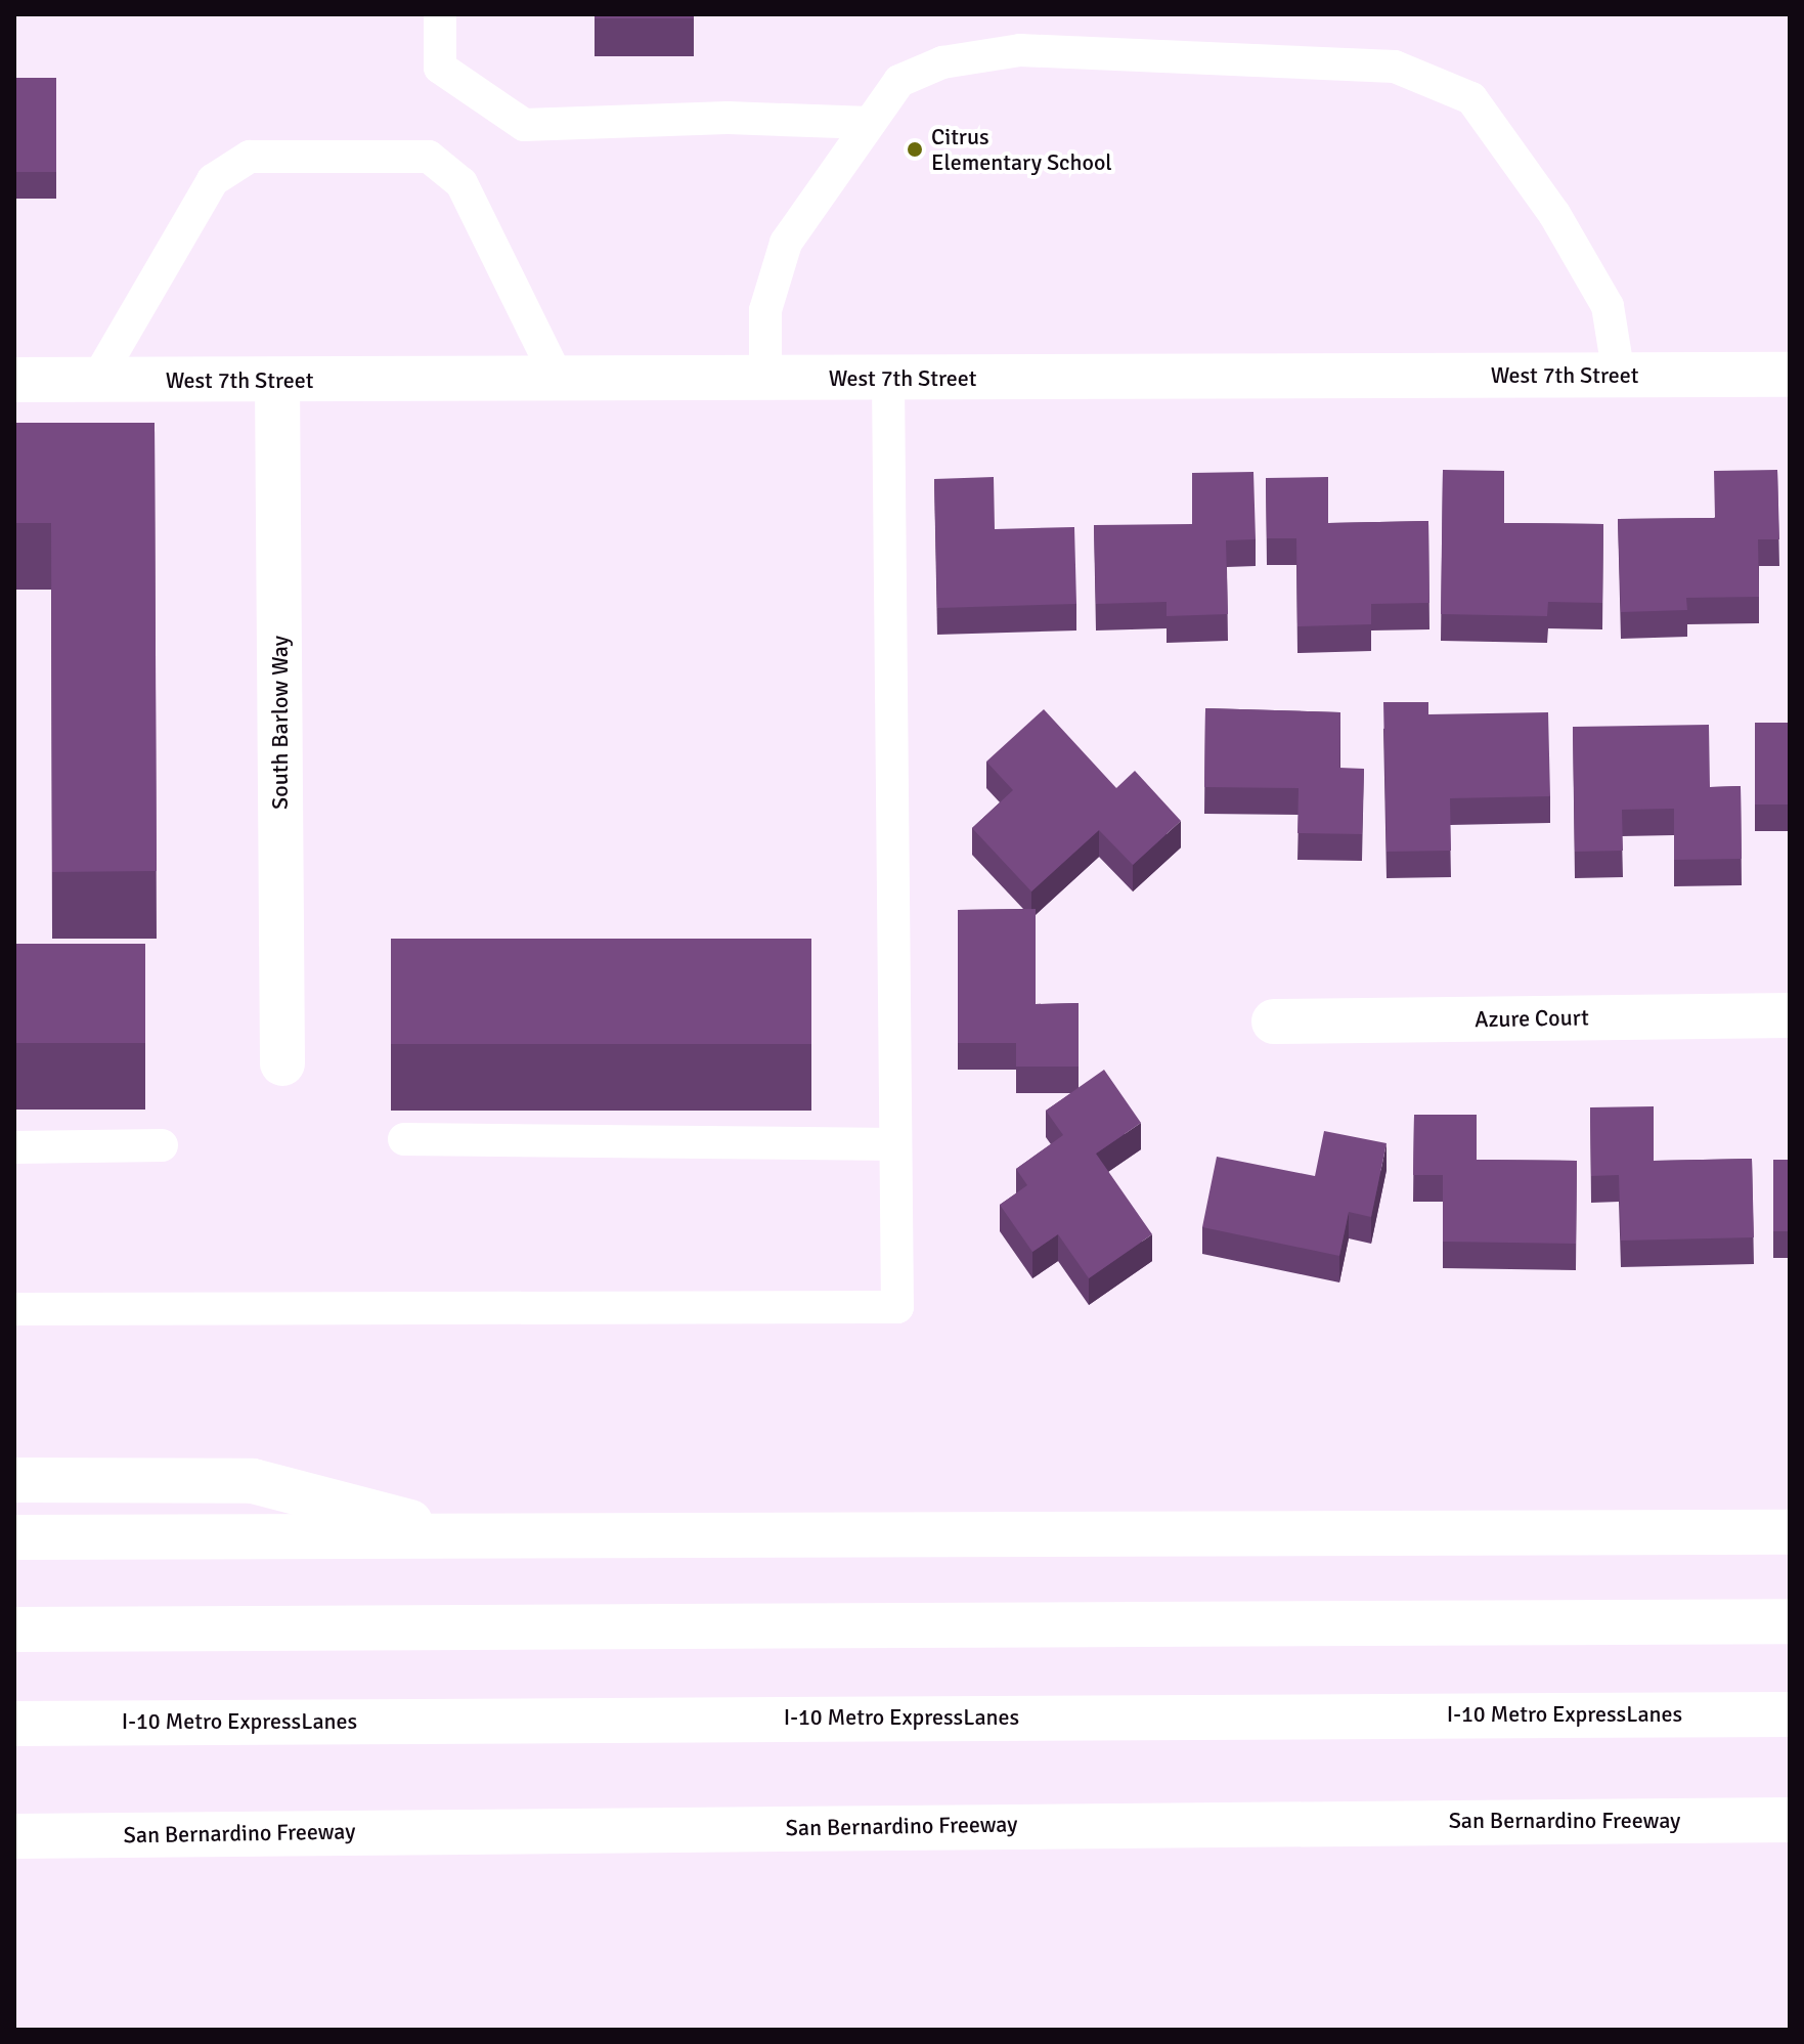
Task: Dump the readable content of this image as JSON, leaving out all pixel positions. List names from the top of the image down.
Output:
{
  "streets": {
    "main road": [
      "West 7th Street",
      "South Barlow Way",
      "Azure Court",
      "I-10 Metro ExpressLanes",
      "San Bernardino Freeway"
    ]
  },
  "crossings": [
    ["West 7th Street", "South Barlow Way"]
  ],
  "places": ["Citrus Elementary School"]
}
